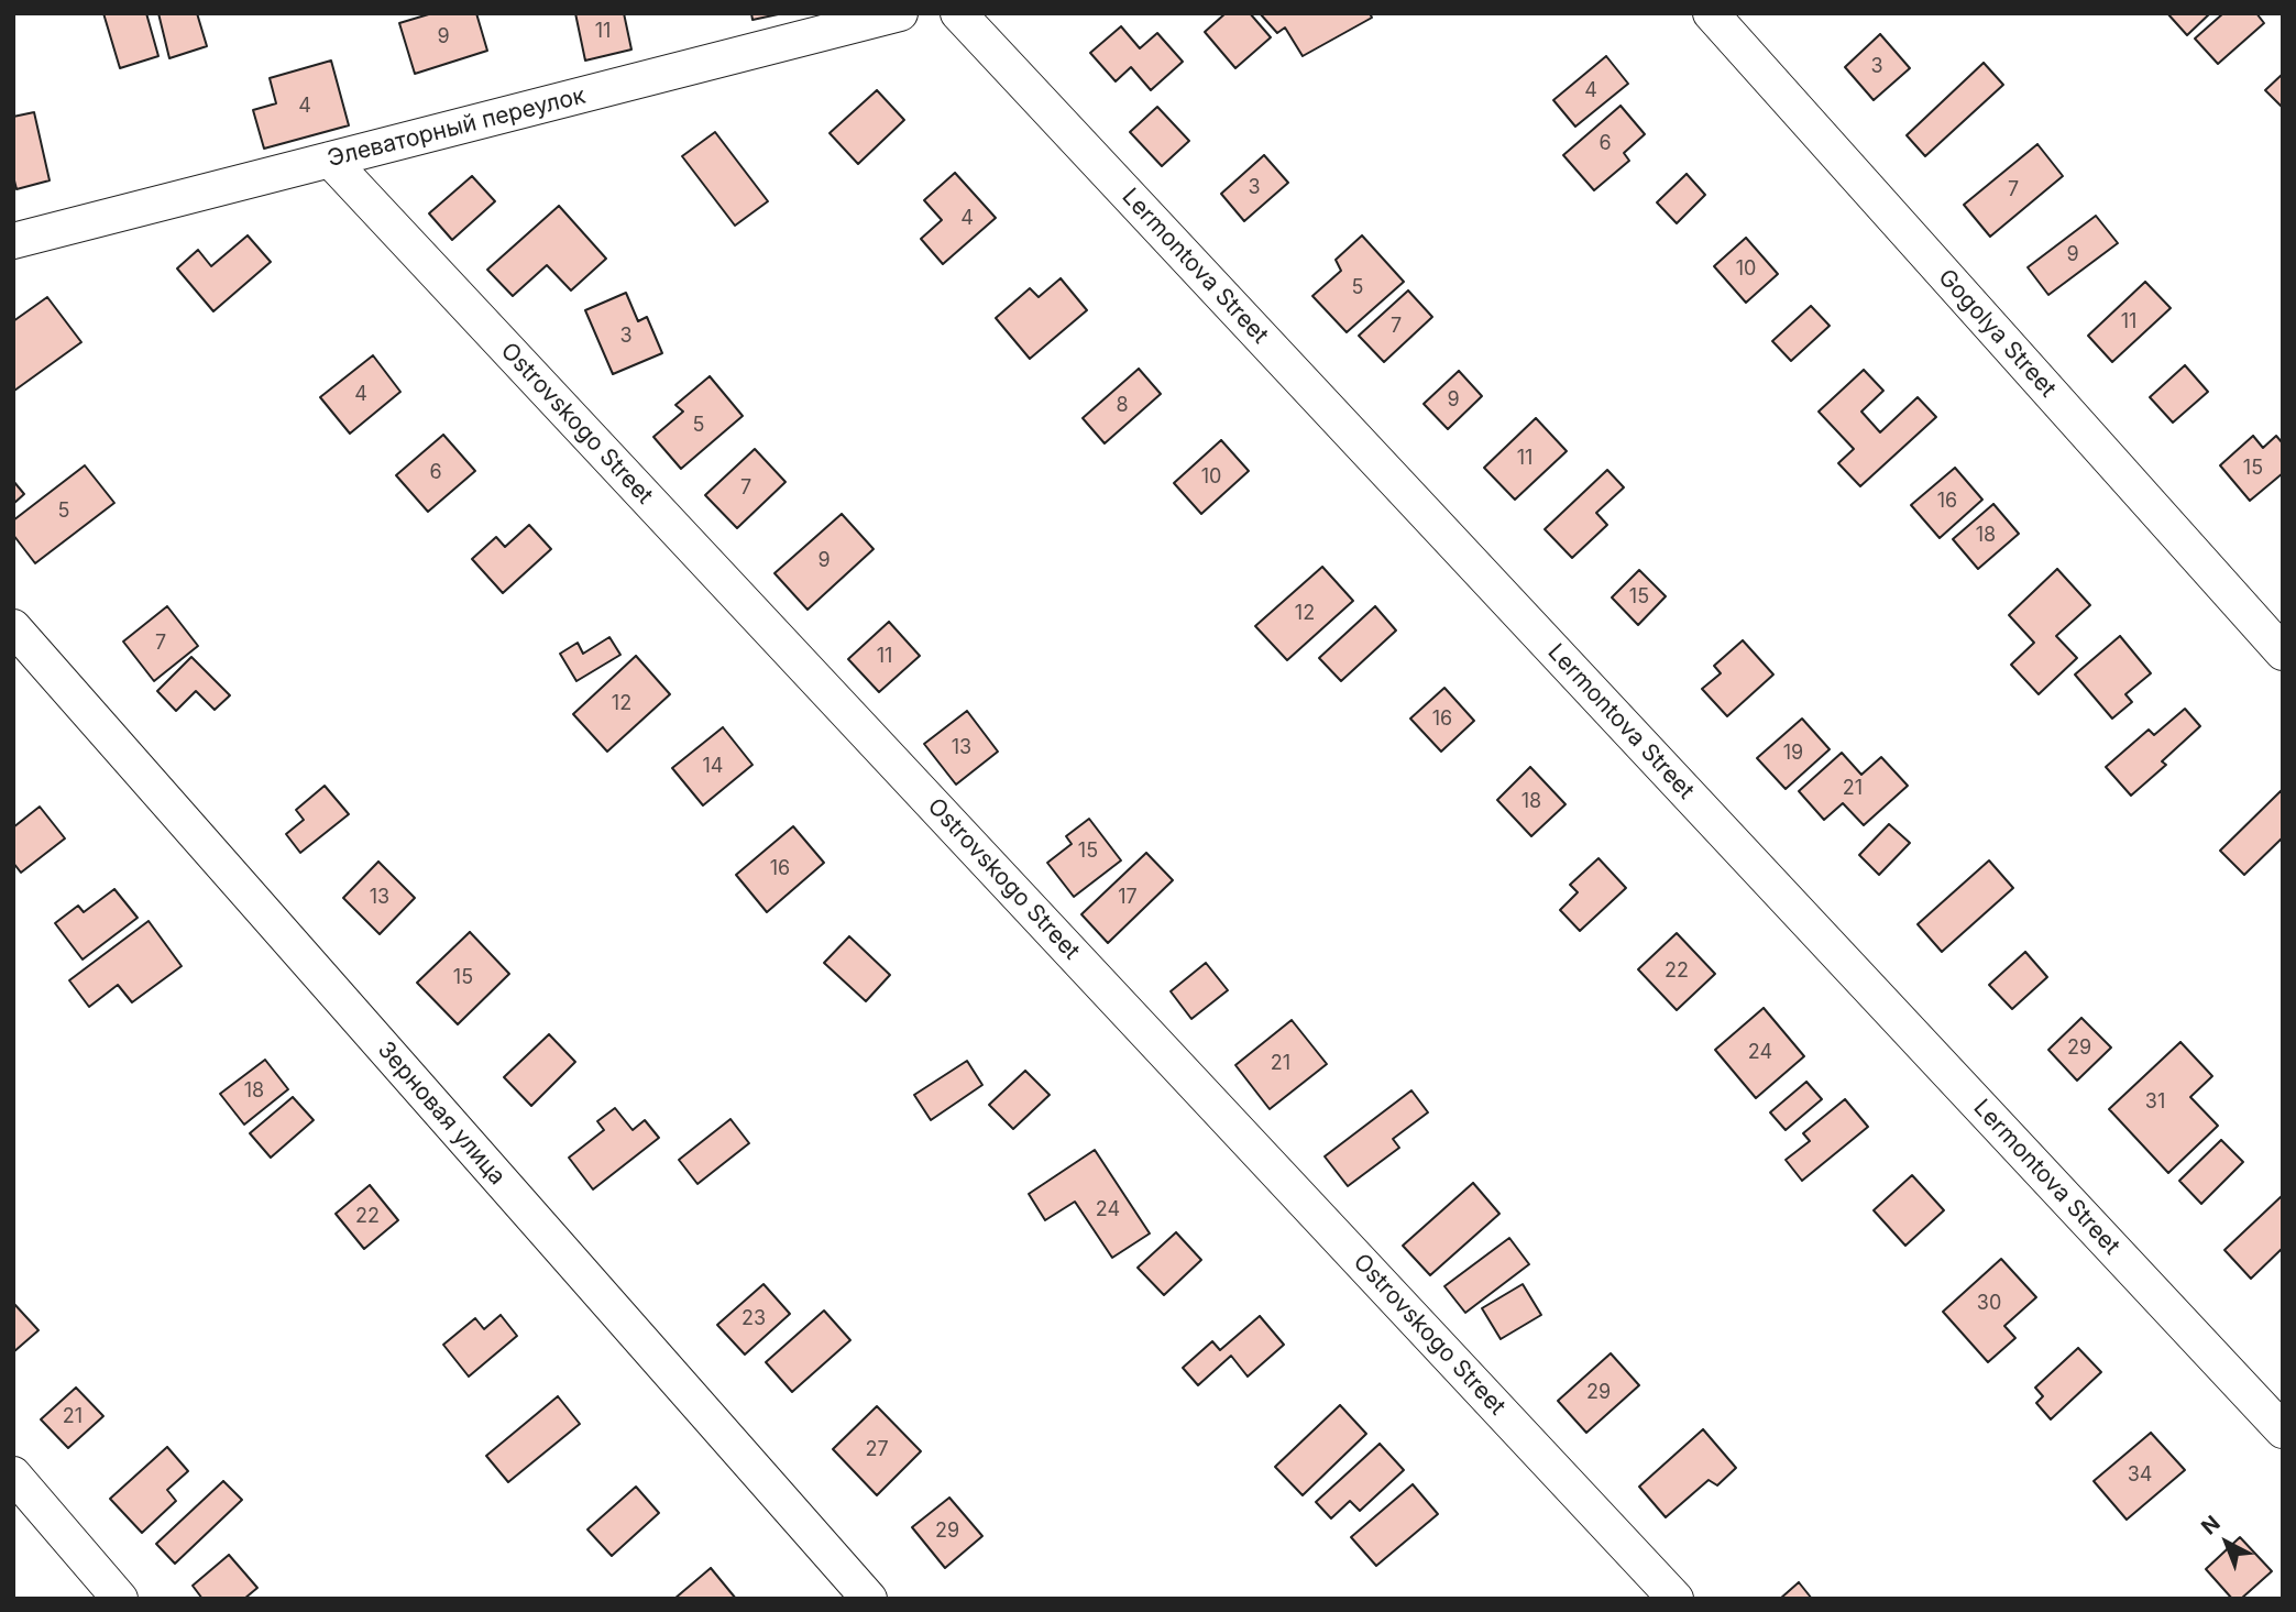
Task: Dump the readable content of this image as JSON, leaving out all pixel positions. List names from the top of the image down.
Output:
{
  "streets": {
    "street": [
      "Элеваторный переулок",
      "Lermontova Street",
      "Gogolya Street",
      "Ostrovskogo Street",
      "Зерновая улица"
    ]
  },
  "crossings": [
    ["Элеваторный переулок", "Ostrovskogo Street"]
  ],
  "house_numbers": [
    "11",
    "9",
    "3",
    "4",
    "4",
    "6",
    "3",
    "7",
    "4",
    "9",
    "10",
    "5",
    "11",
    "7",
    "3",
    "4",
    "9",
    "8",
    "5",
    "11",
    "15",
    "6",
    "10",
    "7",
    "16",
    "5",
    "18",
    "9",
    "15",
    "12",
    "7",
    "11",
    "12",
    "16",
    "13",
    "19",
    "14",
    "21",
    "18",
    "15",
    "16",
    "13",
    "17",
    "22",
    "15",
    "29",
    "24",
    "21",
    "18",
    "31",
    "24",
    "22",
    "30",
    "23",
    "29",
    "21",
    "27",
    "34",
    "29"
  ],
  "north": "top left"
}
